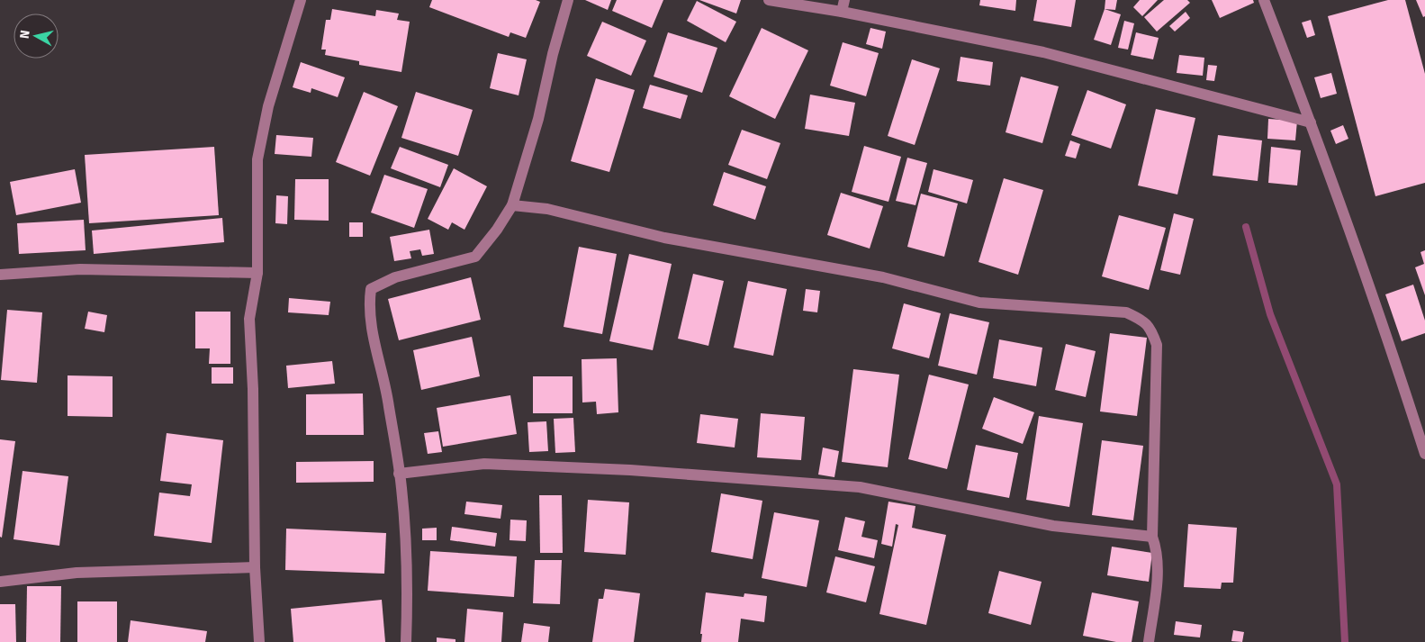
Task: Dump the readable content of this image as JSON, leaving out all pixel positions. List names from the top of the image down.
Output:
{
  "north": "left"
}
